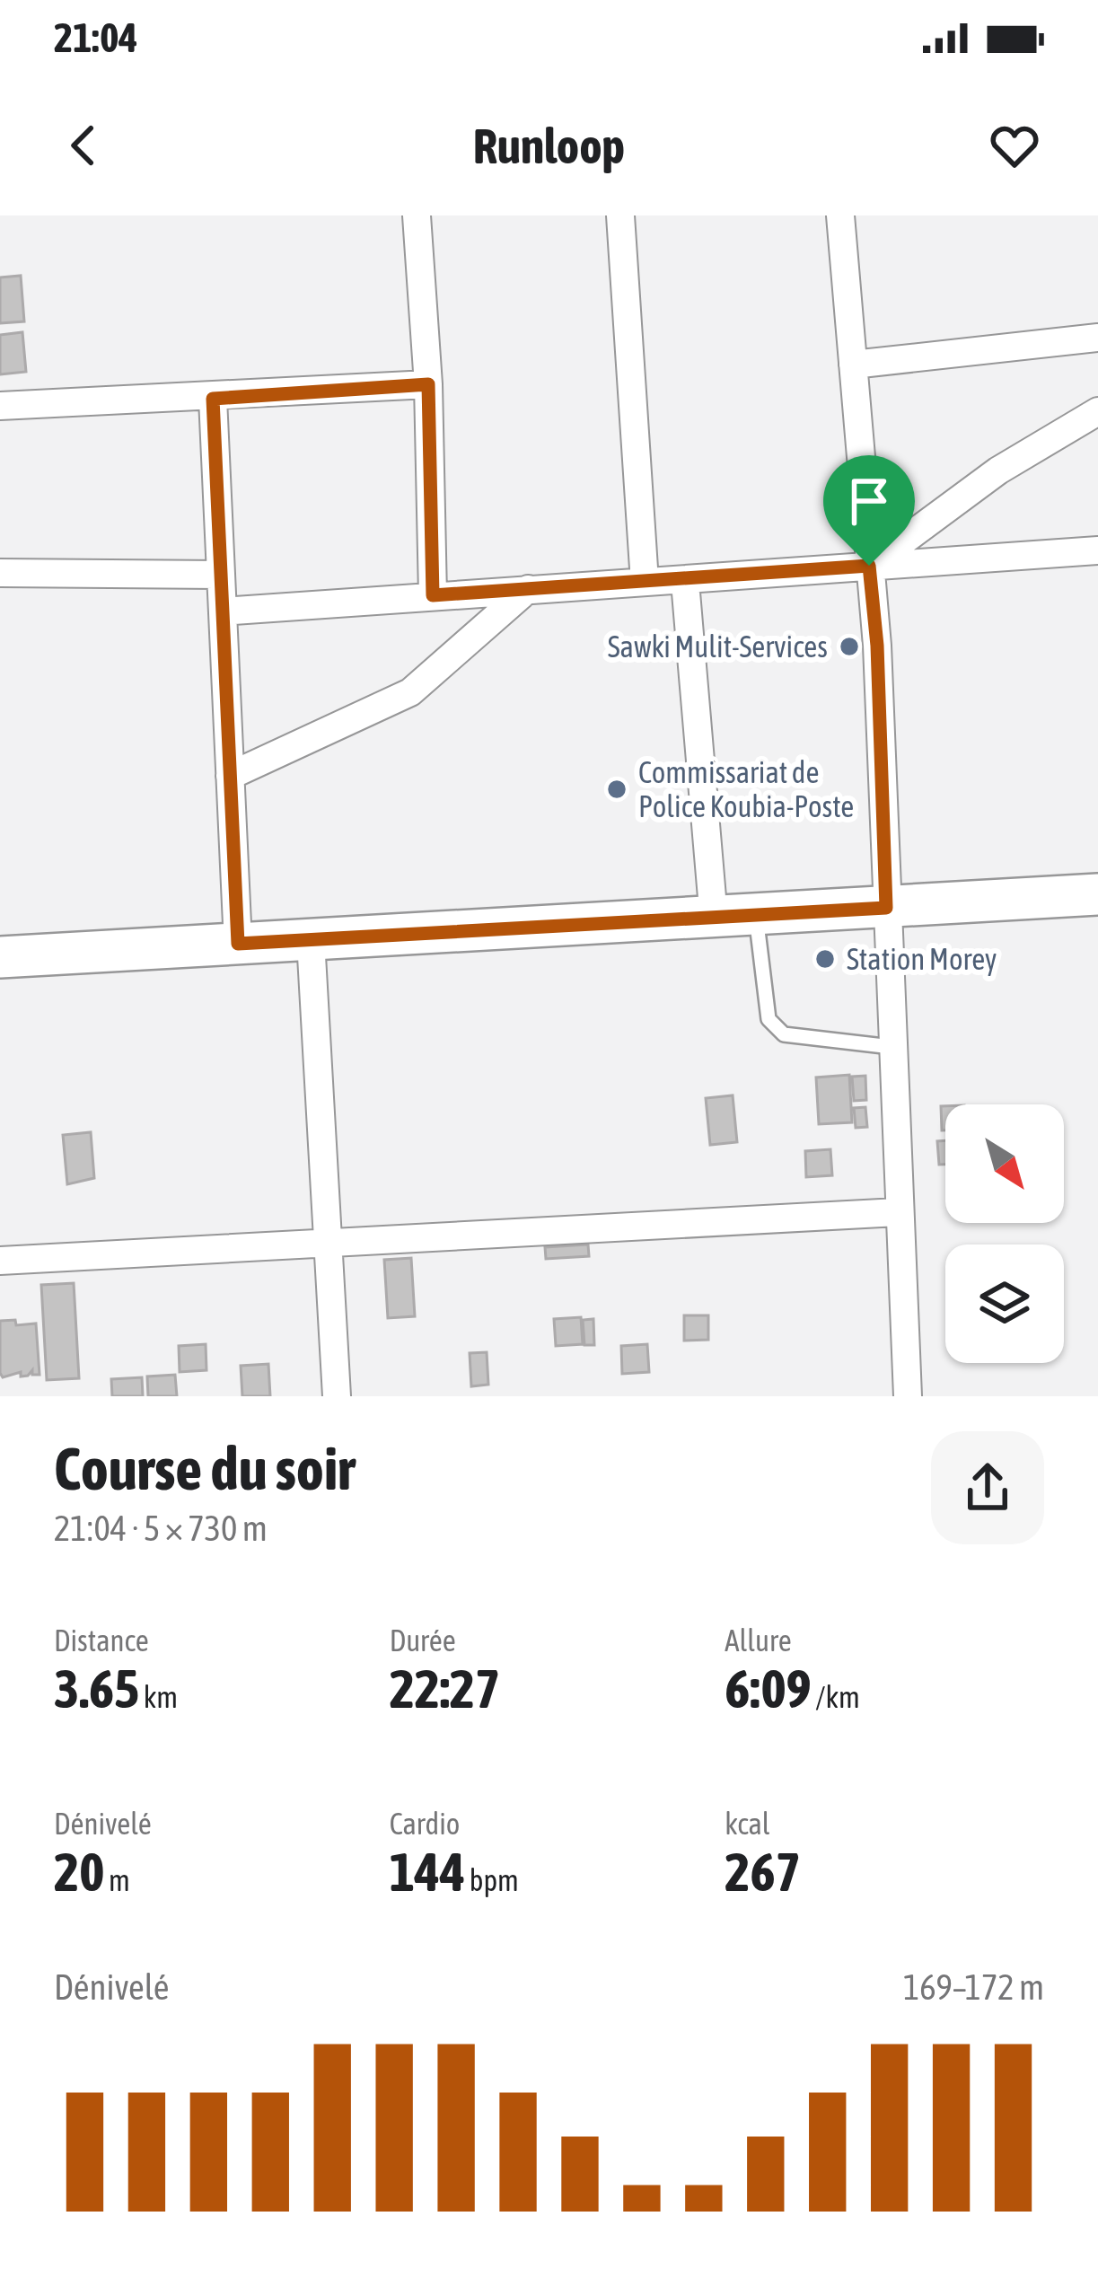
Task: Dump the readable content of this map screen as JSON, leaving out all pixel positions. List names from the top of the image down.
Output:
{
  "places": ["Sawki Mulit-Services", "Commissariat de Police Koubia-Poste", "Station Morey"],
  "north": "bottom right",
  "page": {
    "status": "21:04",
    "header": "Runloop",
    "heading": ["Course du soir", "21:04 · 5 × 730 m"],
    "stats": [
      ["Distance", "3.65 km"],
      ["Durée", "22:27"],
      ["Allure", "6:09 /km"],
      ["Dénivelé", "20 m"],
      ["Cardio", "144 bpm"],
      ["kcal", "267"]
    ],
    "chart": ["Dénivelé", "169–172 m"]
  }
}
